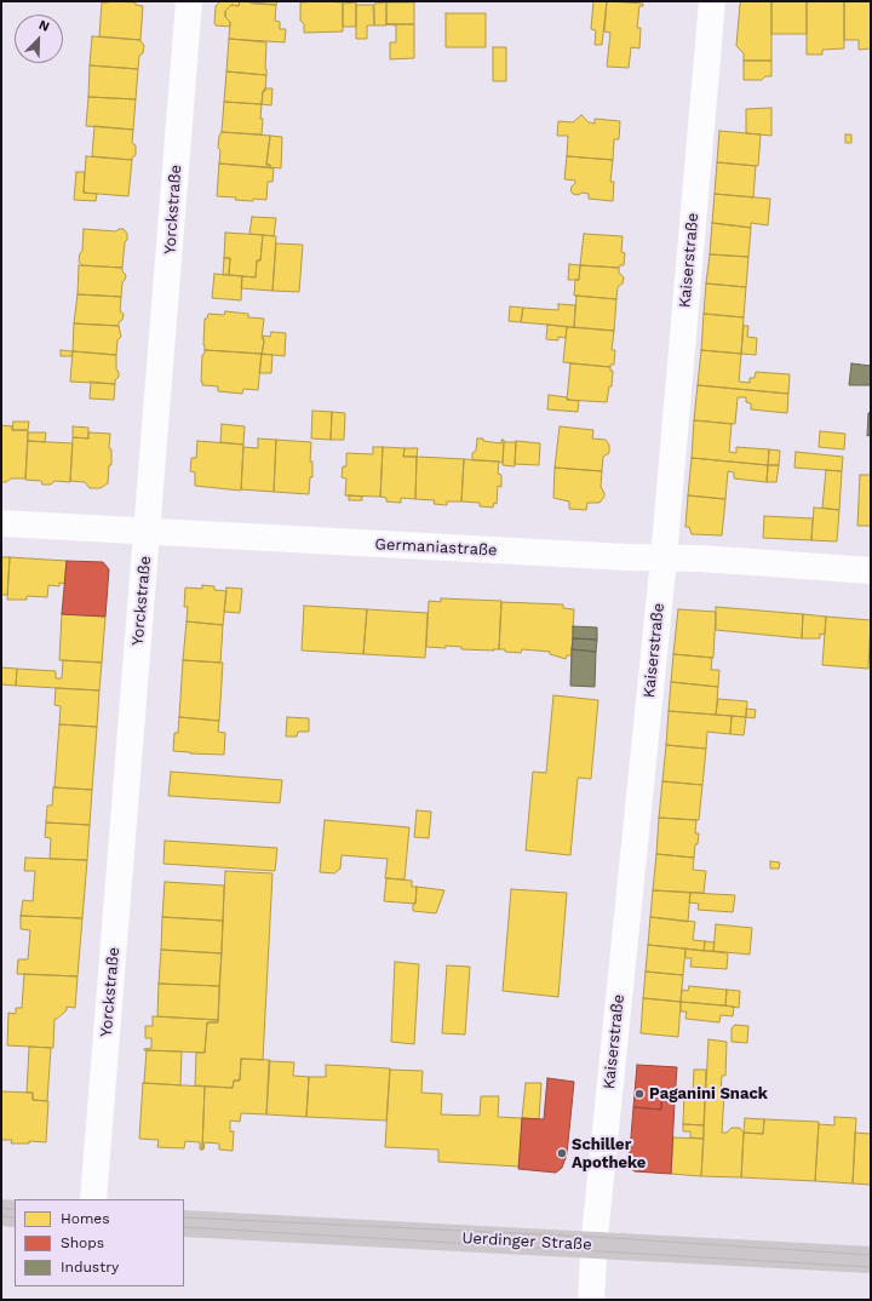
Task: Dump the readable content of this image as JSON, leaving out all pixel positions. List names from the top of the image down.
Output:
{
  "streets": {
    "main road": ["Uerdinger Straße"],
    "street": ["Yorckstraße", "Kaiserstraße", "Germaniastraße"]
  },
  "crossings": [
    ["Yorckstraße", "Germaniastraße"],
    ["Kaiserstraße", "Germaniastraße"],
    ["Kaiserstraße", "Uerdinger Straße"]
  ],
  "places": ["Paganini Snack", "Schiller Apotheke"],
  "legend": ["Homes", "Shops", "Industry"],
  "north": "top right"
}
